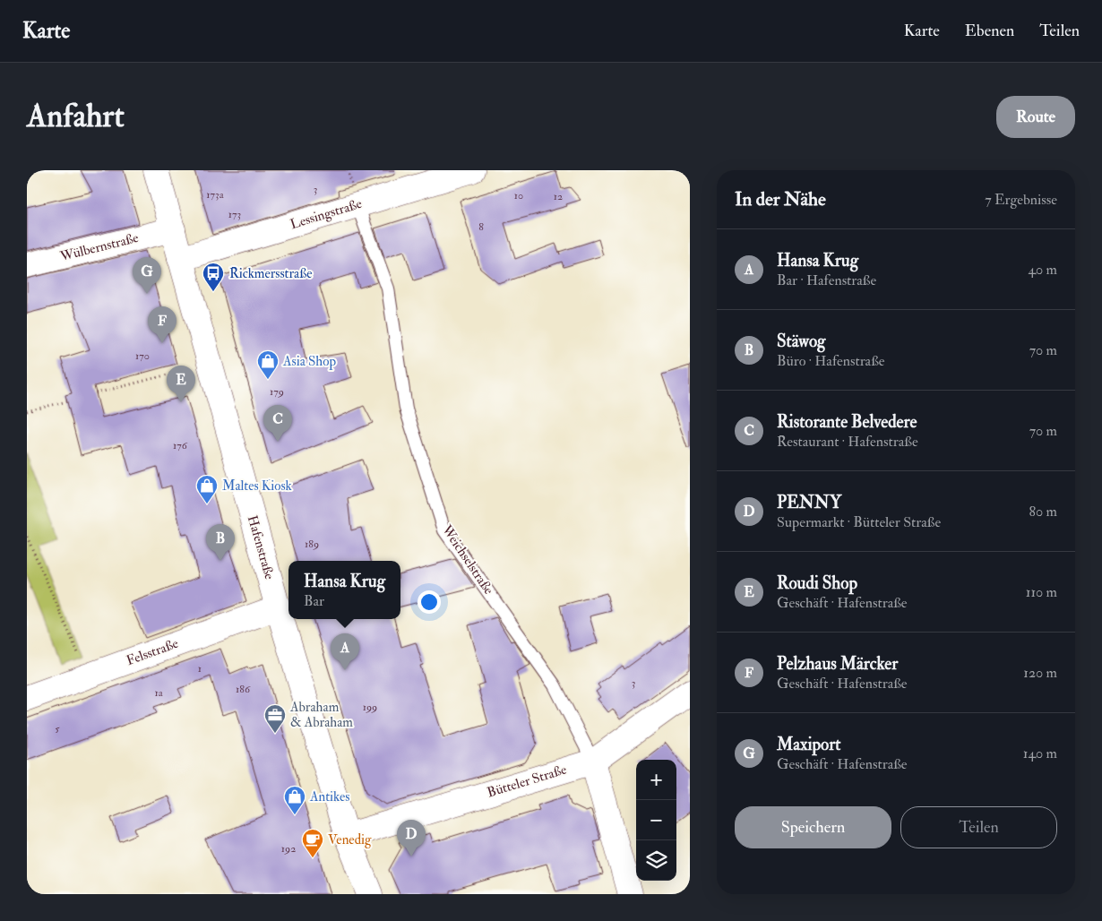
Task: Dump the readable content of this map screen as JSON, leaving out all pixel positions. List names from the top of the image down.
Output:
{
  "streets": {
    "street": [
      "Lessingstraße",
      "Wülbernstraße",
      "Hafenstraße",
      "Weichselstraße",
      "Felsstraße",
      "Bütteler Straße"
    ]
  },
  "crossings": [
    ["Lessingstraße", "Hafenstraße"],
    ["Lessingstraße", "Weichselstraße"],
    ["Wülbernstraße", "Hafenstraße"],
    ["Hafenstraße", "Felsstraße"],
    ["Hafenstraße", "Bütteler Straße"],
    ["Weichselstraße", "Bütteler Straße"]
  ],
  "places": {
    "bus stop": ["Rickmersstraße"],
    "shop": ["Asia Shop", "Maltes Kiosk", "Antikes"],
    "office": ["Abraham & Abraham"],
    "cafe": ["Venedig"]
  },
  "house_numbers": [
    "3",
    "173a",
    "10",
    "12",
    "173",
    "8",
    "170",
    "179",
    "176",
    "189",
    "1",
    "3",
    "186",
    "1a",
    "199",
    "5",
    "192"
  ],
  "page": {
    "header": "Karte",
    "nav": ["Karte", "Ebenen", "Teilen"],
    "buttons": [
      "Route",
      ["Speichern", "Teilen"]
    ],
    "title": "Anfahrt",
    "heading": ["In der Nähe", "7 Ergebnisse"],
    "list": [
      {
        "mark": "A",
        "name": "Hansa Krug",
        "note": "Bar · Hafenstraße",
        "value": "40 m"
      },
      {
        "mark": "B",
        "name": "Stäwog",
        "note": "Büro · Hafenstraße",
        "value": "70 m"
      },
      {
        "mark": "C",
        "name": "Ristorante Belvedere",
        "note": "Restaurant · Hafenstraße",
        "value": "70 m"
      },
      {
        "mark": "D",
        "name": "PENNY",
        "note": "Supermarkt · Bütteler Straße",
        "value": "80 m"
      },
      {
        "mark": "E",
        "name": "Roudi Shop",
        "note": "Geschäft · Hafenstraße",
        "value": "110 m"
      },
      {
        "mark": "F",
        "name": "Pelzhaus Märcker",
        "note": "Geschäft · Hafenstraße",
        "value": "120 m"
      },
      {
        "mark": "G",
        "name": "Maxiport",
        "note": "Geschäft · Hafenstraße",
        "value": "140 m"
      }
    ],
    "pins": [
      "G",
      "F",
      "E",
      "C",
      "B",
      "A",
      "D"
    ],
    "popup": ["Hansa Krug", "Bar"],
    "map_buttons": ["+", "−"]
  }
}
